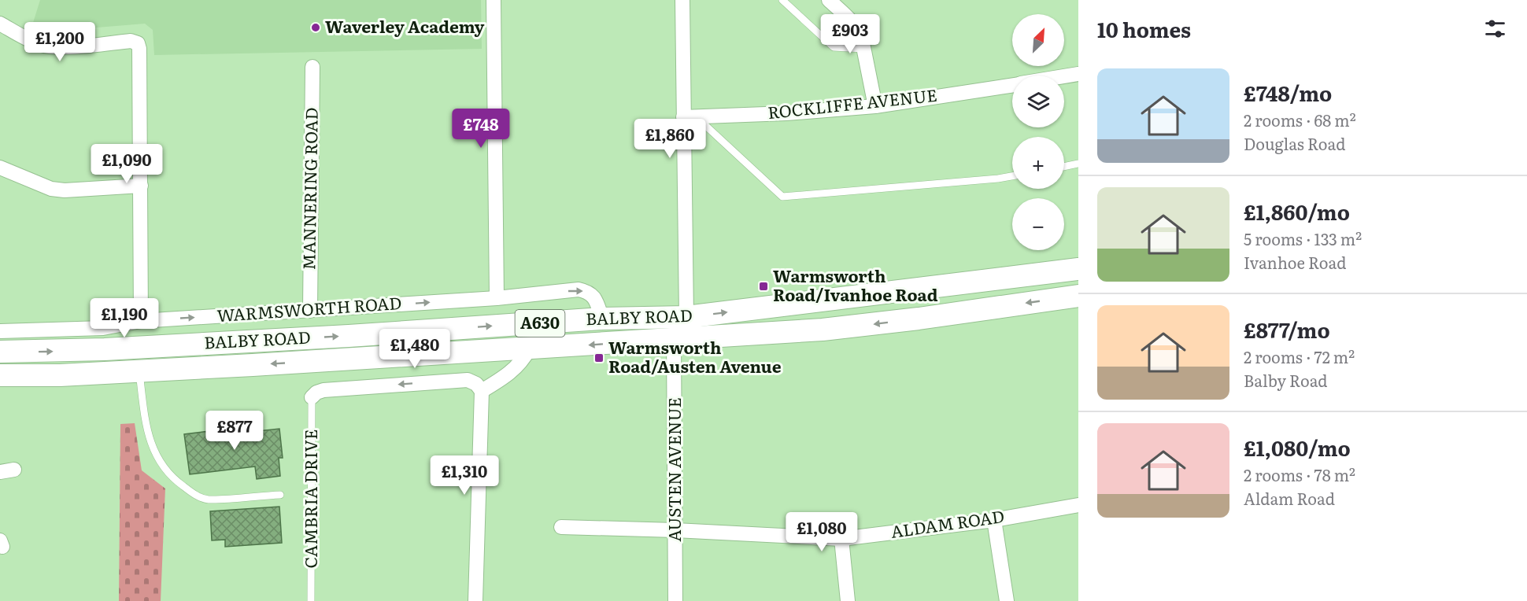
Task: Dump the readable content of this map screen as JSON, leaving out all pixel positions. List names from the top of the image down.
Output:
{
  "streets": {
    "main road": ["BALBY ROAD", "A630"],
    "street": [
      "ROCKLIFFE AVENUE",
      "MANNERING ROAD",
      "WARMSWORTH ROAD",
      "AUSTEN AVENUE",
      "ALDAM ROAD"
    ],
    "lane": ["CAMBRIA DRIVE"]
  },
  "crossings": [
    ["MANNERING ROAD", "WARMSWORTH ROAD"],
    ["WARMSWORTH ROAD", "BALBY ROAD"],
    ["BALBY ROAD", "AUSTEN AVENUE"],
    ["AUSTEN AVENUE", "ALDAM ROAD"]
  ],
  "places": {
    "other": ["Waverley Academy"],
    "transit": ["Warmsworth Road/Ivanhoe Road", "Warmsworth Road/Austen Avenue"]
  },
  "north": "top right",
  "page": {
    "heading": "10 homes",
    "map_buttons": ["+", "−"],
    "price": [
      "£903",
      "£1,200",
      "£748",
      "£1,860",
      "£1,090",
      "£1,190",
      "£1,480",
      "£877",
      "£1,310",
      "£1,080"
    ],
    "list": [
      {
        "name": "£748/mo",
        "note": "2 rooms · 68 m² · Douglas Road"
      },
      {
        "name": "£1,860/mo",
        "note": "5 rooms · 133 m² · Ivanhoe Road"
      },
      {
        "name": "£877/mo",
        "note": "2 rooms · 72 m² · Balby Road"
      },
      {
        "name": "£1,080/mo",
        "note": "2 rooms · 78 m² · Aldam Road"
      }
    ]
  }
}
